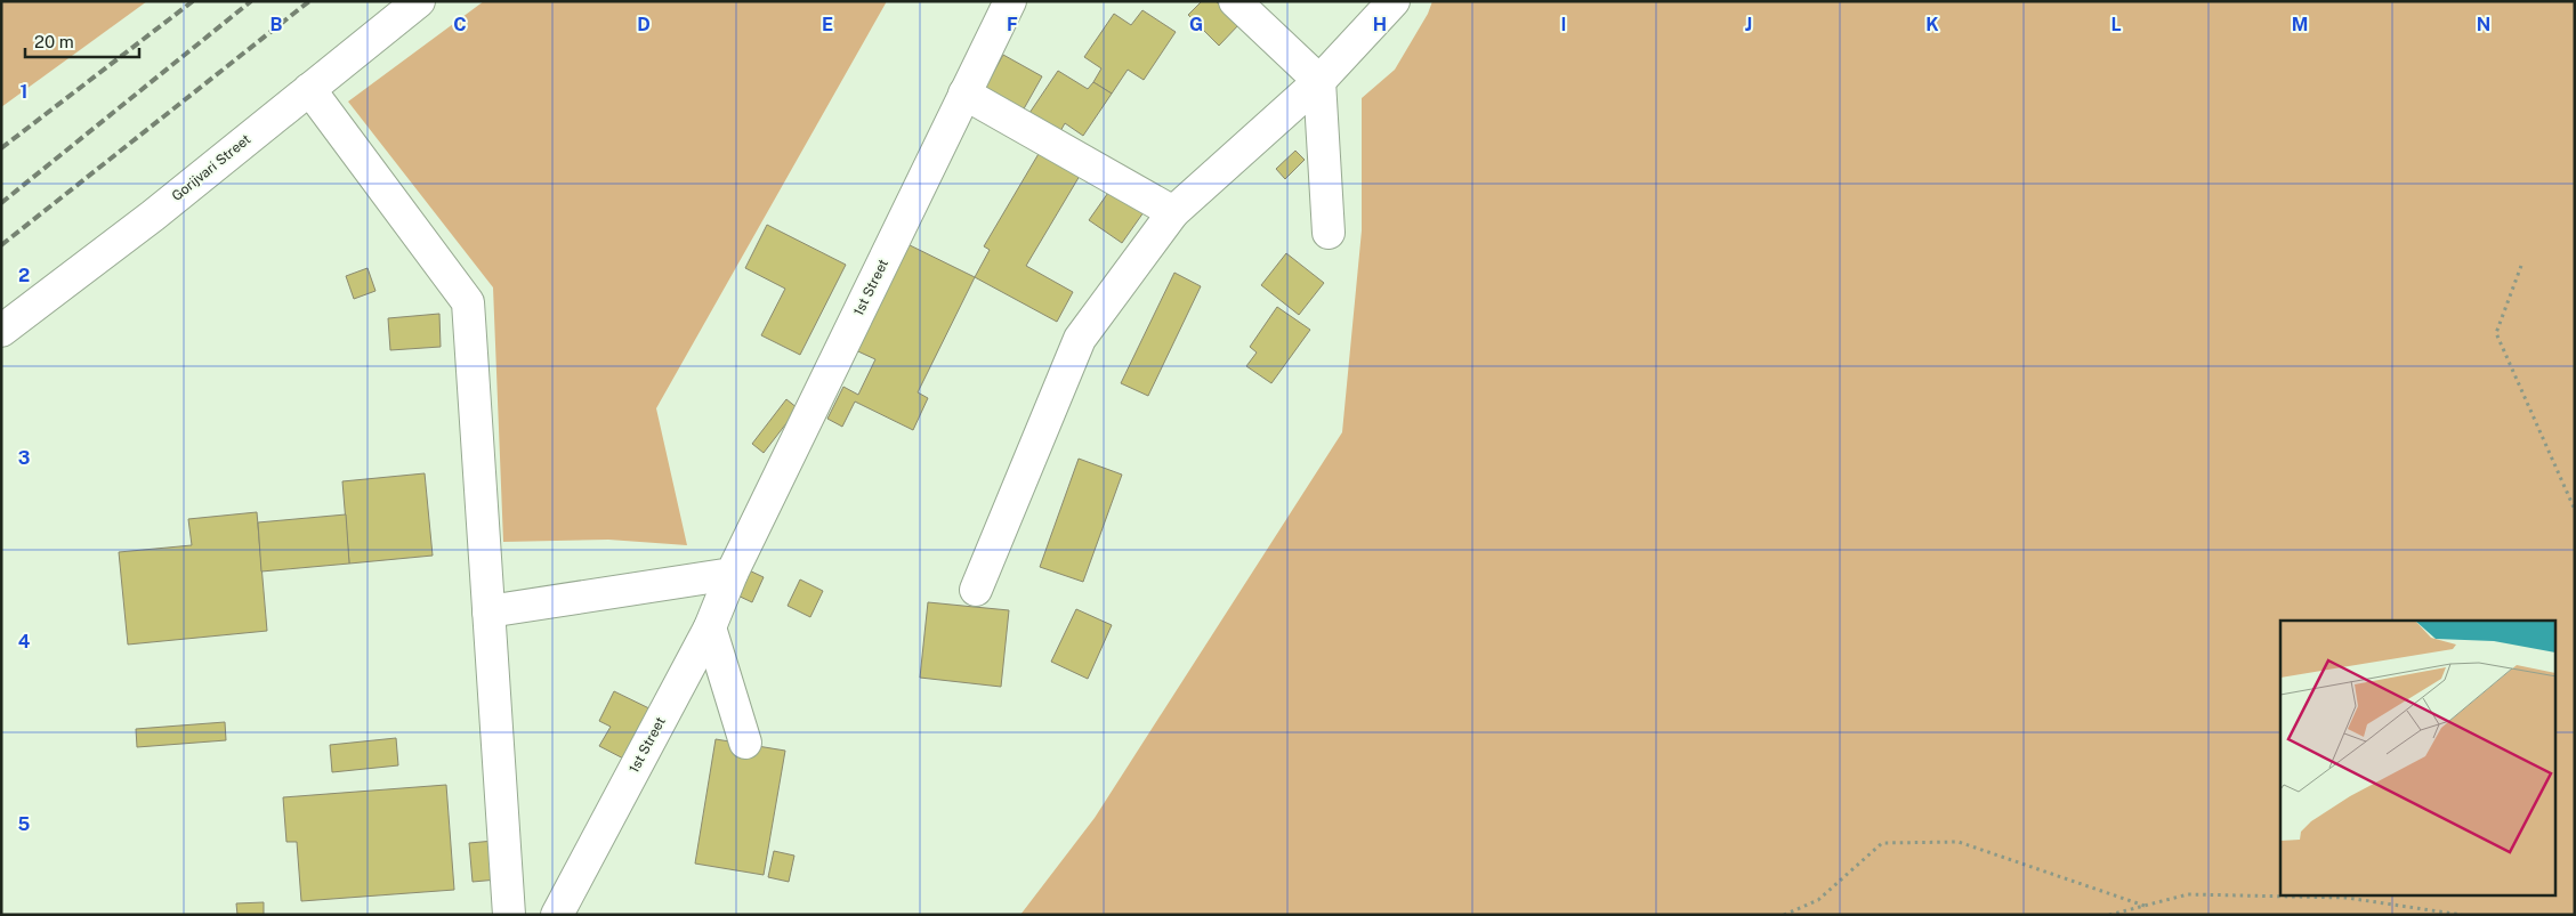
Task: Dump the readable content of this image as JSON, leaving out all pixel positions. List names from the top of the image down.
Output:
{
  "streets": {
    "street": ["Gorijvari Street", "1st Street"]
  },
  "scale_bar": "20 m",
  "grid": {
    "columns": [
      "B",
      "C",
      "D",
      "E",
      "F",
      "G",
      "H",
      "I",
      "J",
      "K",
      "L",
      "M",
      "N"
    ],
    "rows": [
      "1",
      "2",
      "3",
      "4",
      "5"
    ]
  }
}
